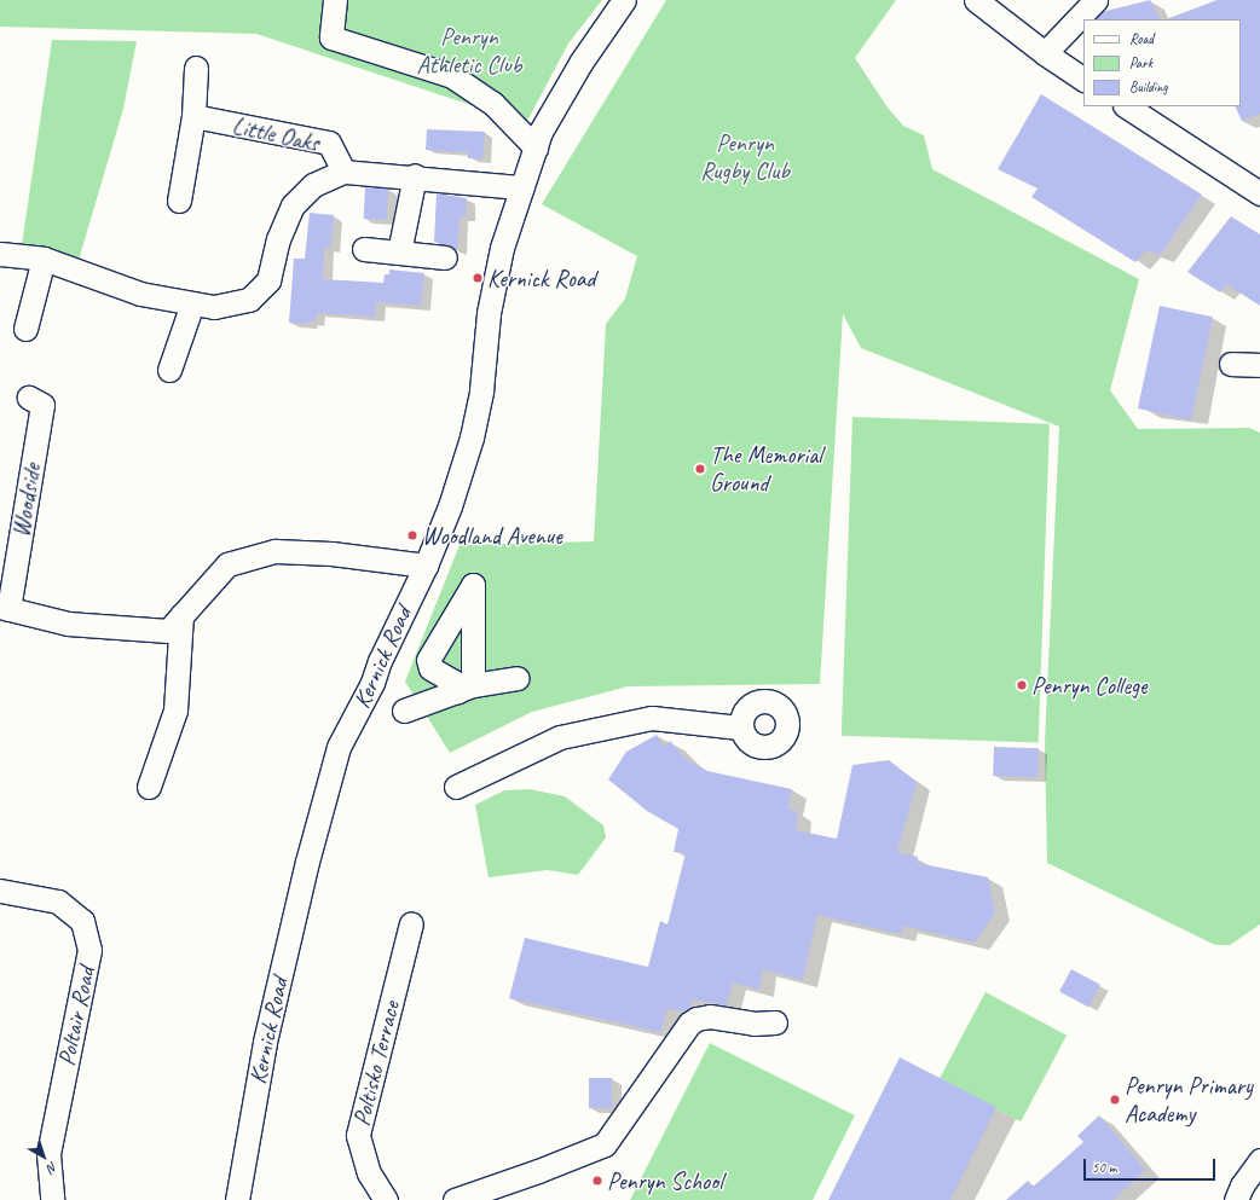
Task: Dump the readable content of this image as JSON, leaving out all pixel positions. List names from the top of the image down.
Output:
{
  "streets": {
    "street": [
      "Little Oaks",
      "Woodside",
      "Kernick Road",
      "Poltair Road",
      "Poltisko Terrace"
    ]
  },
  "crossings": [
    ["Little Oaks", "Kernick Road"]
  ],
  "parks": ["Penryn Athletic Club", "Penryn Rugby Club"],
  "places": [
    "Kernick Road",
    "The Memorial Ground",
    "Woodland Avenue",
    "Penryn College",
    "Penryn Primary Academy",
    "Penryn School"
  ],
  "legend": ["Road", "Park", "Building"],
  "scale_bar": "50 m",
  "north": "bottom right"
}
